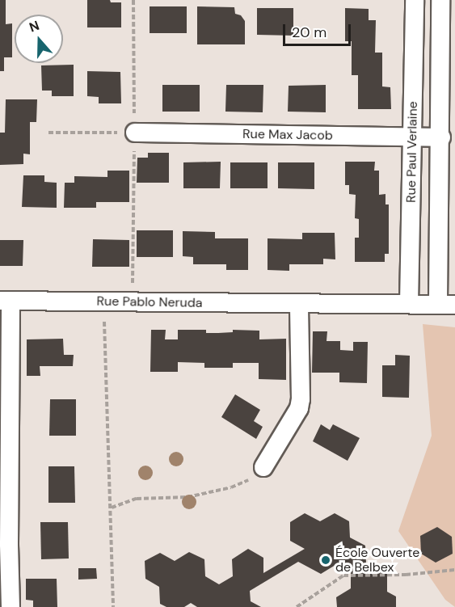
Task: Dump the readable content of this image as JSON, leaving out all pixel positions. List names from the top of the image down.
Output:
{
  "streets": {
    "street": ["Rue Max Jacob", "Rue Paul Verlaine", "Rue Pablo Neruda"]
  },
  "crossings": [
    ["Rue Max Jacob", "Rue Paul Verlaine"],
    ["Rue Paul Verlaine", "Rue Pablo Neruda"]
  ],
  "places": ["École Ouverte de Belbex"],
  "scale_bar": "20 m",
  "north": "top"
}
